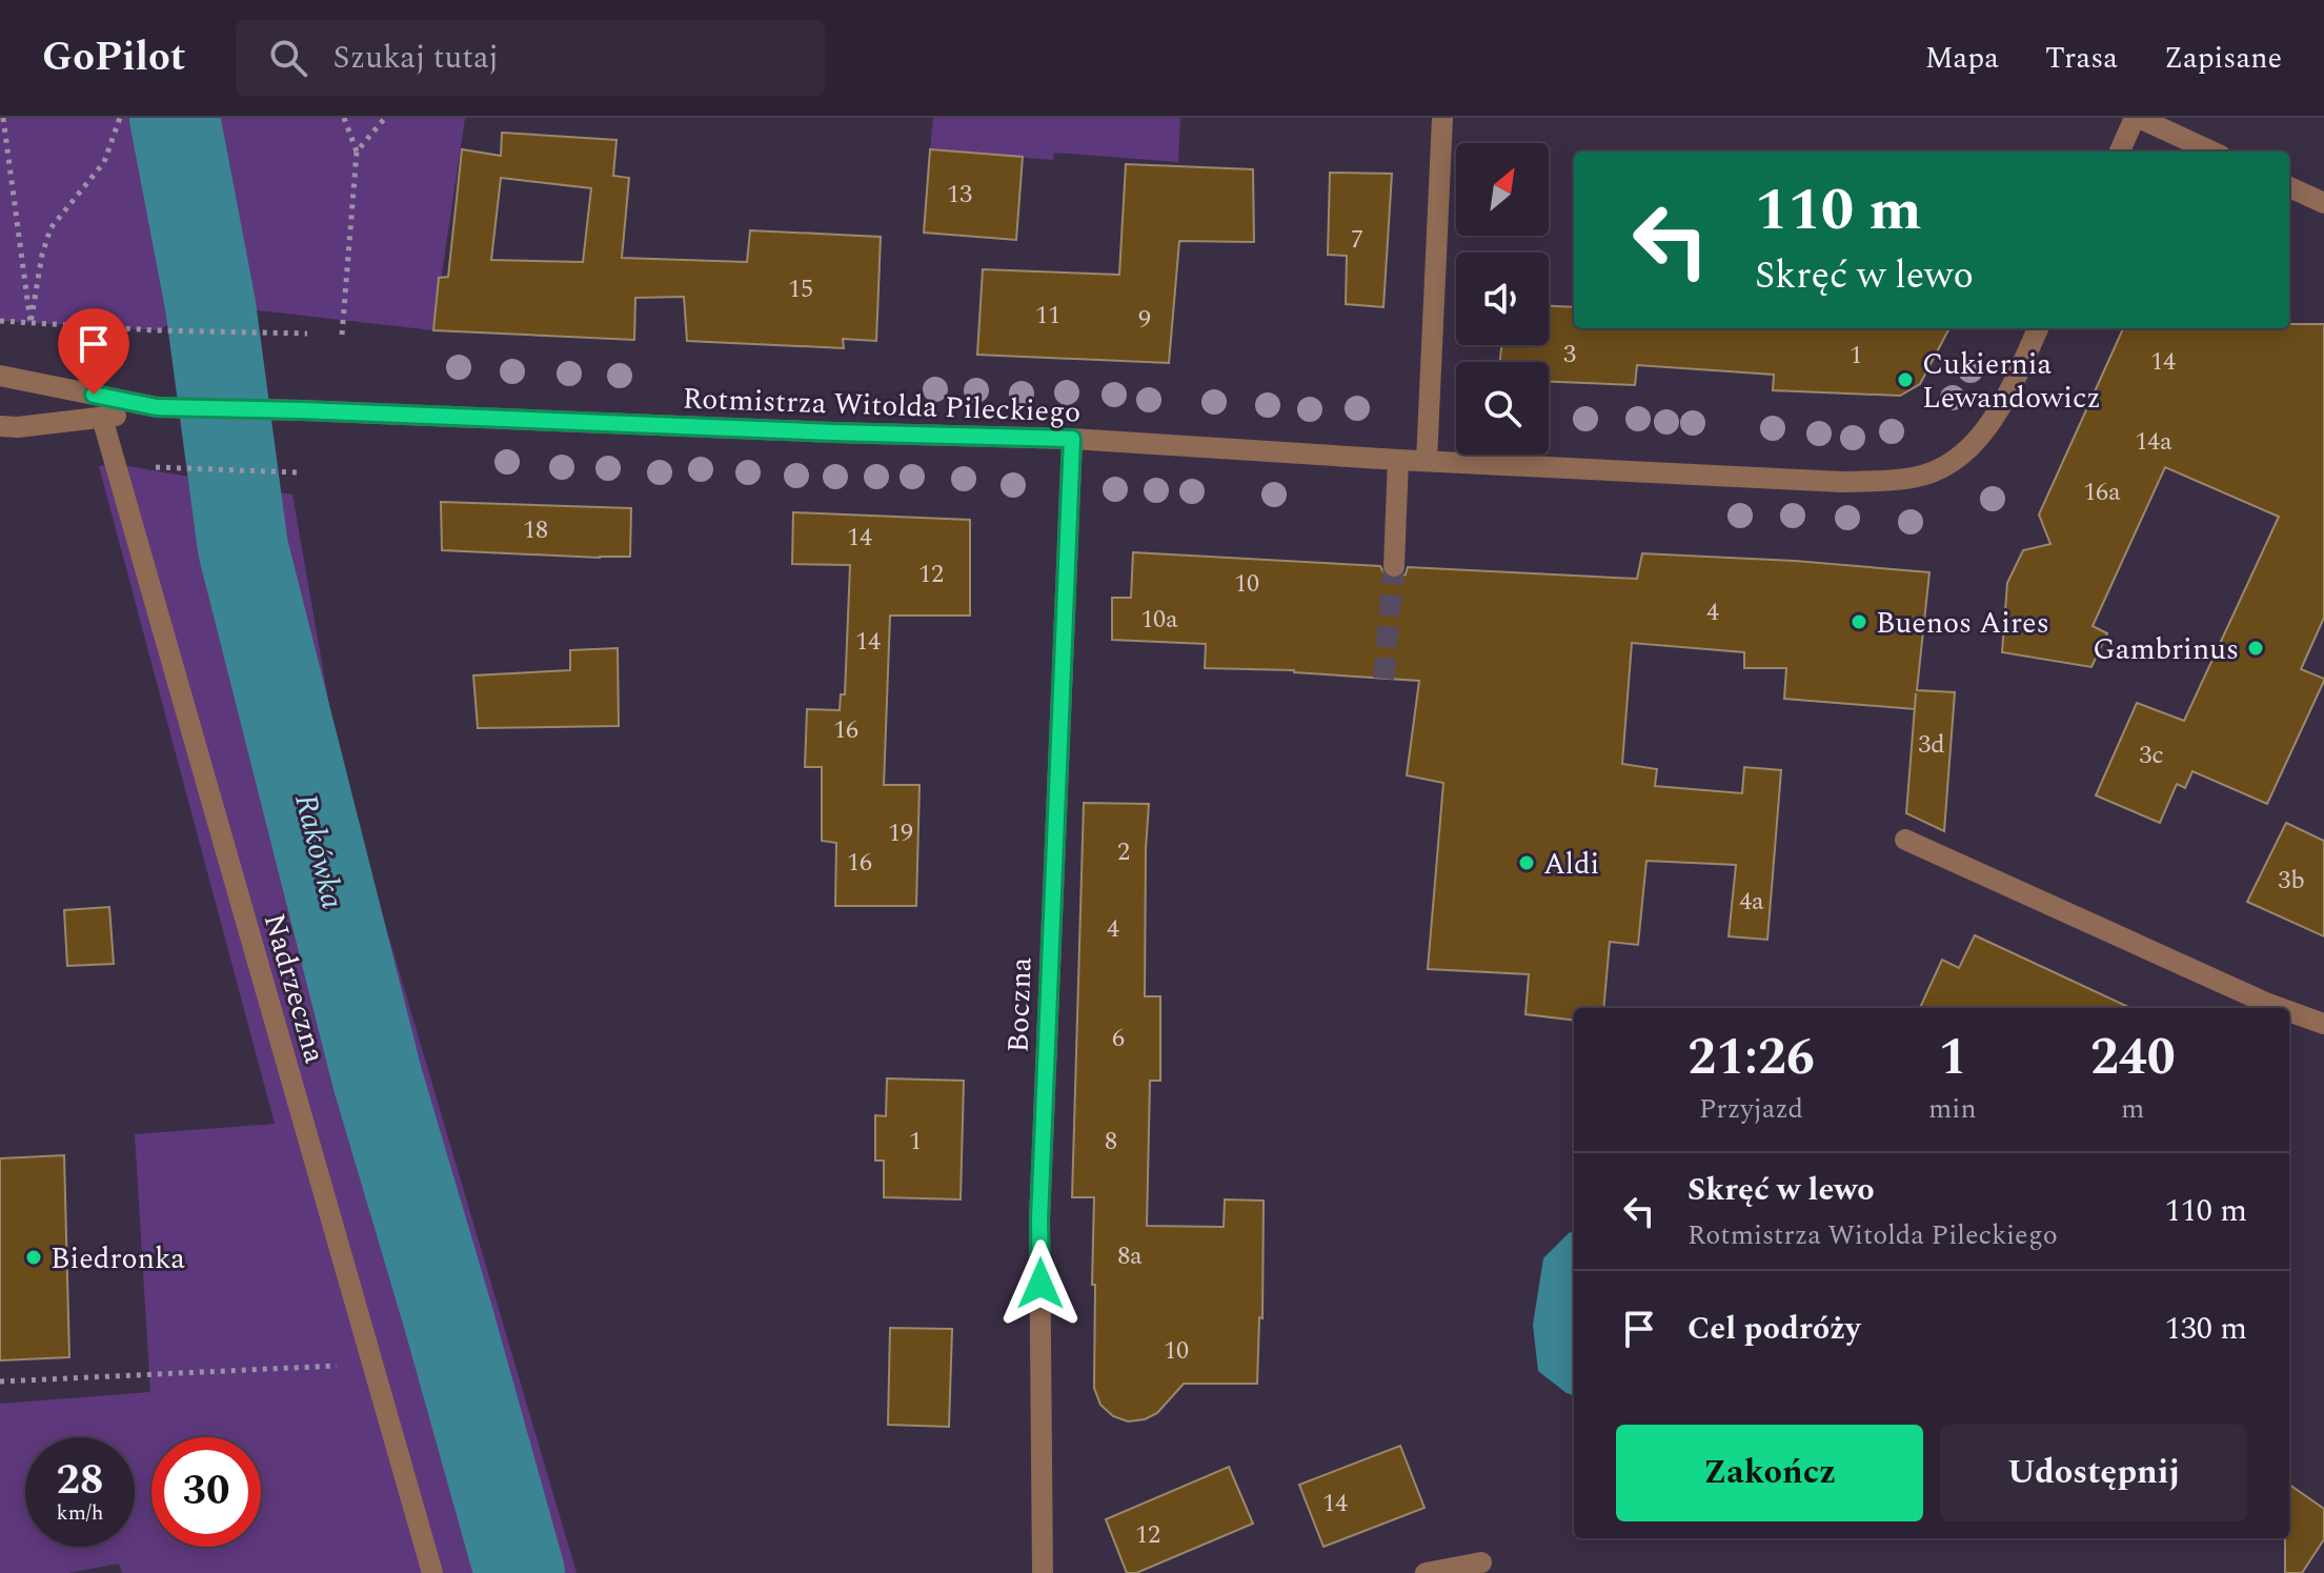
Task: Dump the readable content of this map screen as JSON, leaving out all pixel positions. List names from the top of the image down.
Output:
{
  "streets": {
    "street": ["Rotmistrza Witolda Pileckiego", "Nadrzeczna", "Boczna"]
  },
  "crossings": [
    ["Rotmistrza Witolda Pileckiego", "Nadrzeczna"],
    ["Rotmistrza Witolda Pileckiego", "Boczna"]
  ],
  "water": ["Rakówka"],
  "places": [
    "Cukiernia Lewandowicz",
    "Buenos Aires",
    "Gambrinus",
    "Aldi",
    "Biedronka"
  ],
  "house_numbers": [
    "13",
    "7",
    "15",
    "11",
    "9",
    "3",
    "1",
    "14",
    "14a",
    "16a",
    "18",
    "14",
    "12",
    "10",
    "4",
    "10a",
    "14",
    "16",
    "3d",
    "3c",
    "19",
    "2",
    "16",
    "3b",
    "4a",
    "4",
    "6",
    "1",
    "8",
    "8a",
    "10",
    "14",
    "12"
  ],
  "north": "top right",
  "page": {
    "header": "GoPilot",
    "search": "Szukaj tutaj",
    "nav": ["Mapa", "Trasa", "Zapisane"],
    "turn": ["110 m", "Skręć w lewo"],
    "eta": [
      "21:26",
      "Przyjazd",
      "1",
      "min",
      "240",
      "m"
    ],
    "list": [
      {
        "name": "Skręć w lewo",
        "note": "Rotmistrza Witolda Pileckiego",
        "value": "110 m"
      },
      {
        "name": "Cel podróży",
        "value": "130 m"
      }
    ],
    "buttons": ["Zakończ", "Udostępnij"],
    "speed": "28 km/h",
    "limit": "30"
  }
}
